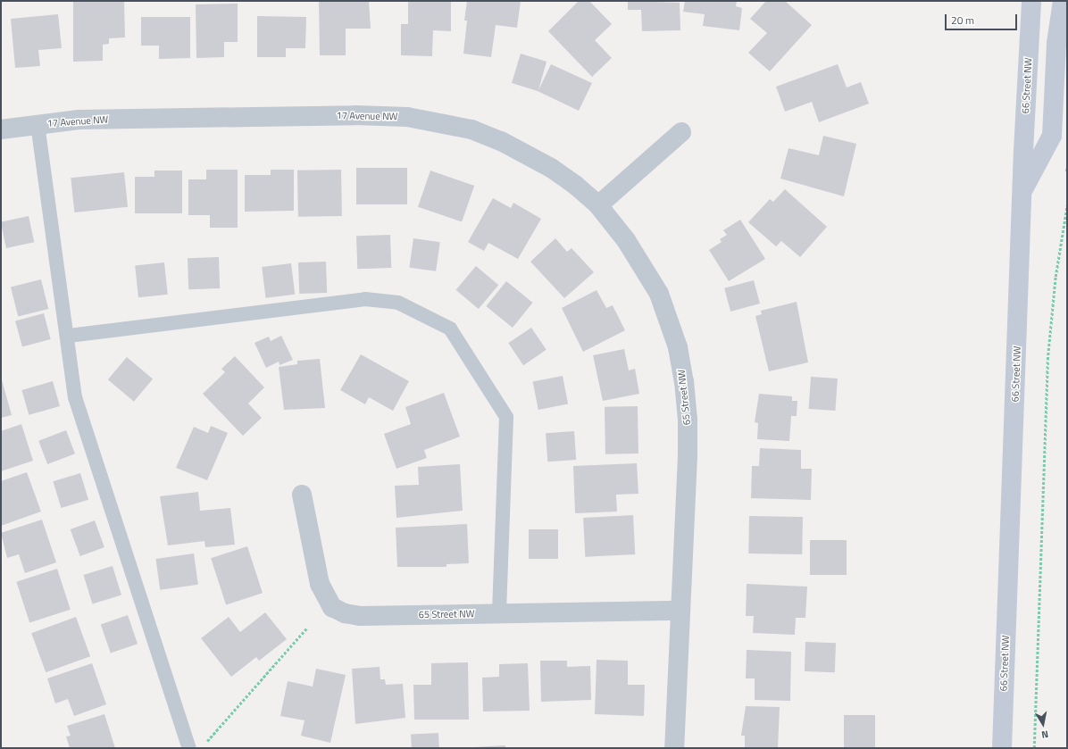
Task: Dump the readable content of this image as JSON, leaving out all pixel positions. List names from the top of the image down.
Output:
{
  "streets": {
    "main road": ["66 Street NW"],
    "street": ["17 Avenue NW", "65 Street NW"]
  },
  "crossings": [
    ["17 Avenue NW", "65 Street NW"]
  ],
  "scale_bar": "20 m",
  "north": "bottom"
}
